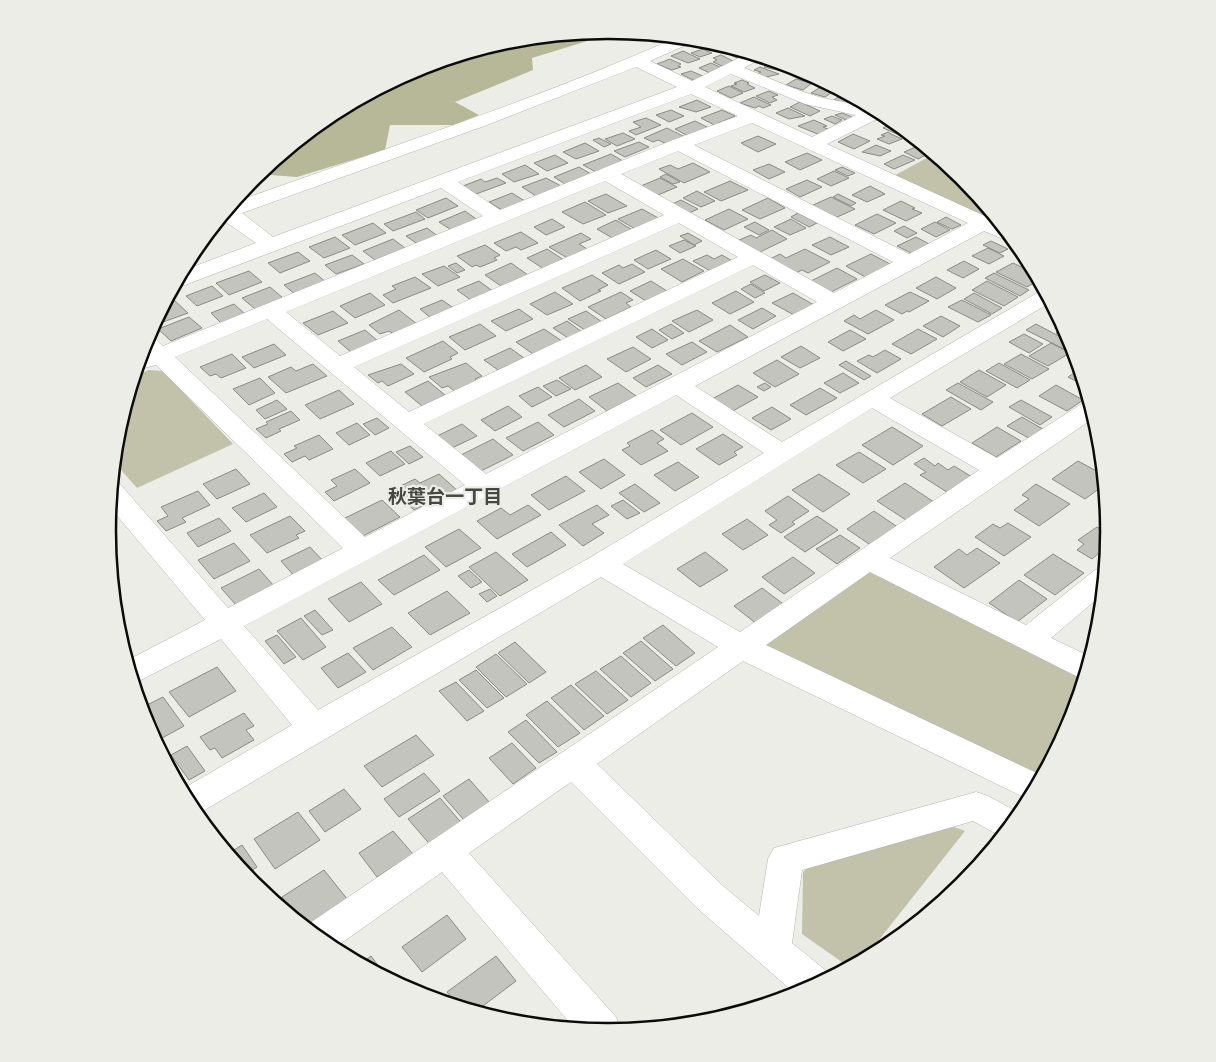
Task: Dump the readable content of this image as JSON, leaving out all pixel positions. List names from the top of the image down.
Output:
{
  "districts": ["秋葉台一丁目"]
}
